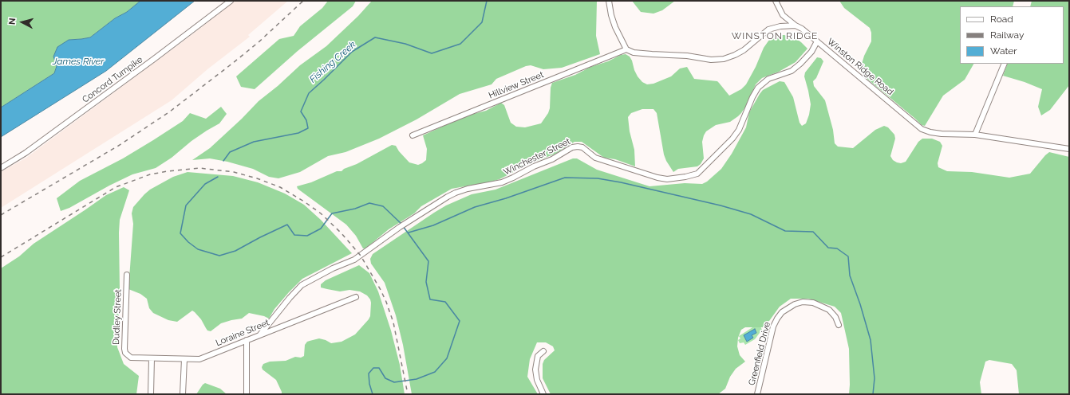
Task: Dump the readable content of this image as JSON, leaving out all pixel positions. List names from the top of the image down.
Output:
{
  "streets": {
    "street": [
      "Winston Ridge Road",
      "Concord Turnpike",
      "Hillview Street",
      "Winchester Street",
      "Dudley Street",
      "Loraine Street",
      "Greenfield Drive"
    ]
  },
  "crossings": [
    ["Winston Ridge Road", "Winchester Street"],
    ["Winchester Street", "Loraine Street"],
    ["Dudley Street", "Loraine Street"]
  ],
  "districts": ["WINSTON RIDGE"],
  "water": ["James River", "Fishing Creek"],
  "legend": ["Road", "Railway", "Water"],
  "north": "left"
}
